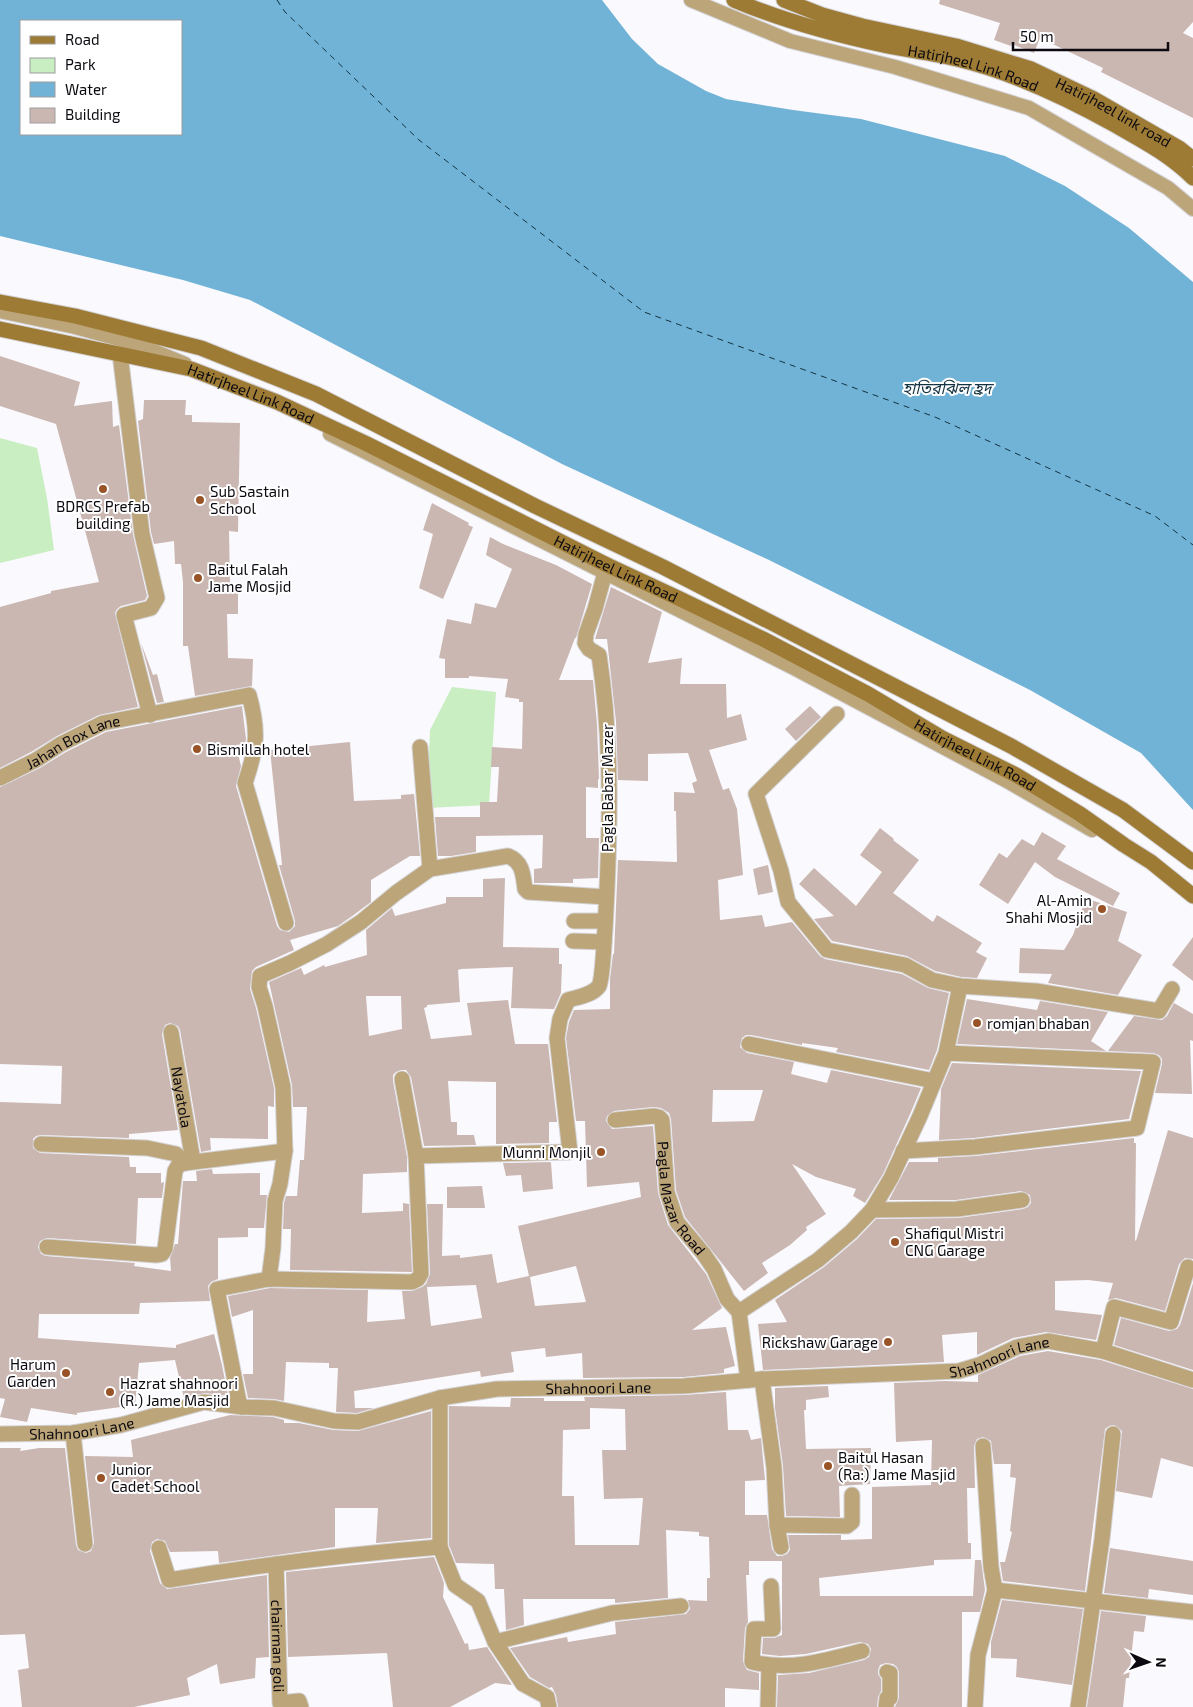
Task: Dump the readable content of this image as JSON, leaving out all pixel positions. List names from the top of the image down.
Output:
{
  "streets": {
    "main road": ["Hatirjheel Link Road", "Hatirjheel link road"],
    "street": [
      "Jahan Box Lane",
      "Pagla Babar Mazer",
      "Nayatola",
      "Pagla Mazar Road",
      "Shahnoori Lane",
      "chairman goli"
    ]
  },
  "crossings": [
    ["Hatirjheel Link Road", "Hatirjheel link road"],
    ["Hatirjheel Link Road", "Pagla Babar Mazer"]
  ],
  "water": ["হাতিরঝিল হ্রদ"],
  "places": [
    "BDRCS Prefab building",
    "Sub Sastain School",
    "Baitul Falah Jame Mosjid",
    "Bismillah hotel",
    "Al-Amin Shahi Mosjid",
    "romjan bhaban",
    "Munni Monjil",
    "Shafiqul Mistri CNG Garage",
    "Rickshaw Garage",
    "Harum Garden",
    "Hazrat shahnoori (R.) Jame Masjid",
    "Baitul Hasan (Ra:) Jame Masjid",
    "Junior Cadet School"
  ],
  "legend": [
    "Road",
    "Park",
    "Water",
    "Building"
  ],
  "scale_bar": "50 m",
  "north": "right"
}
